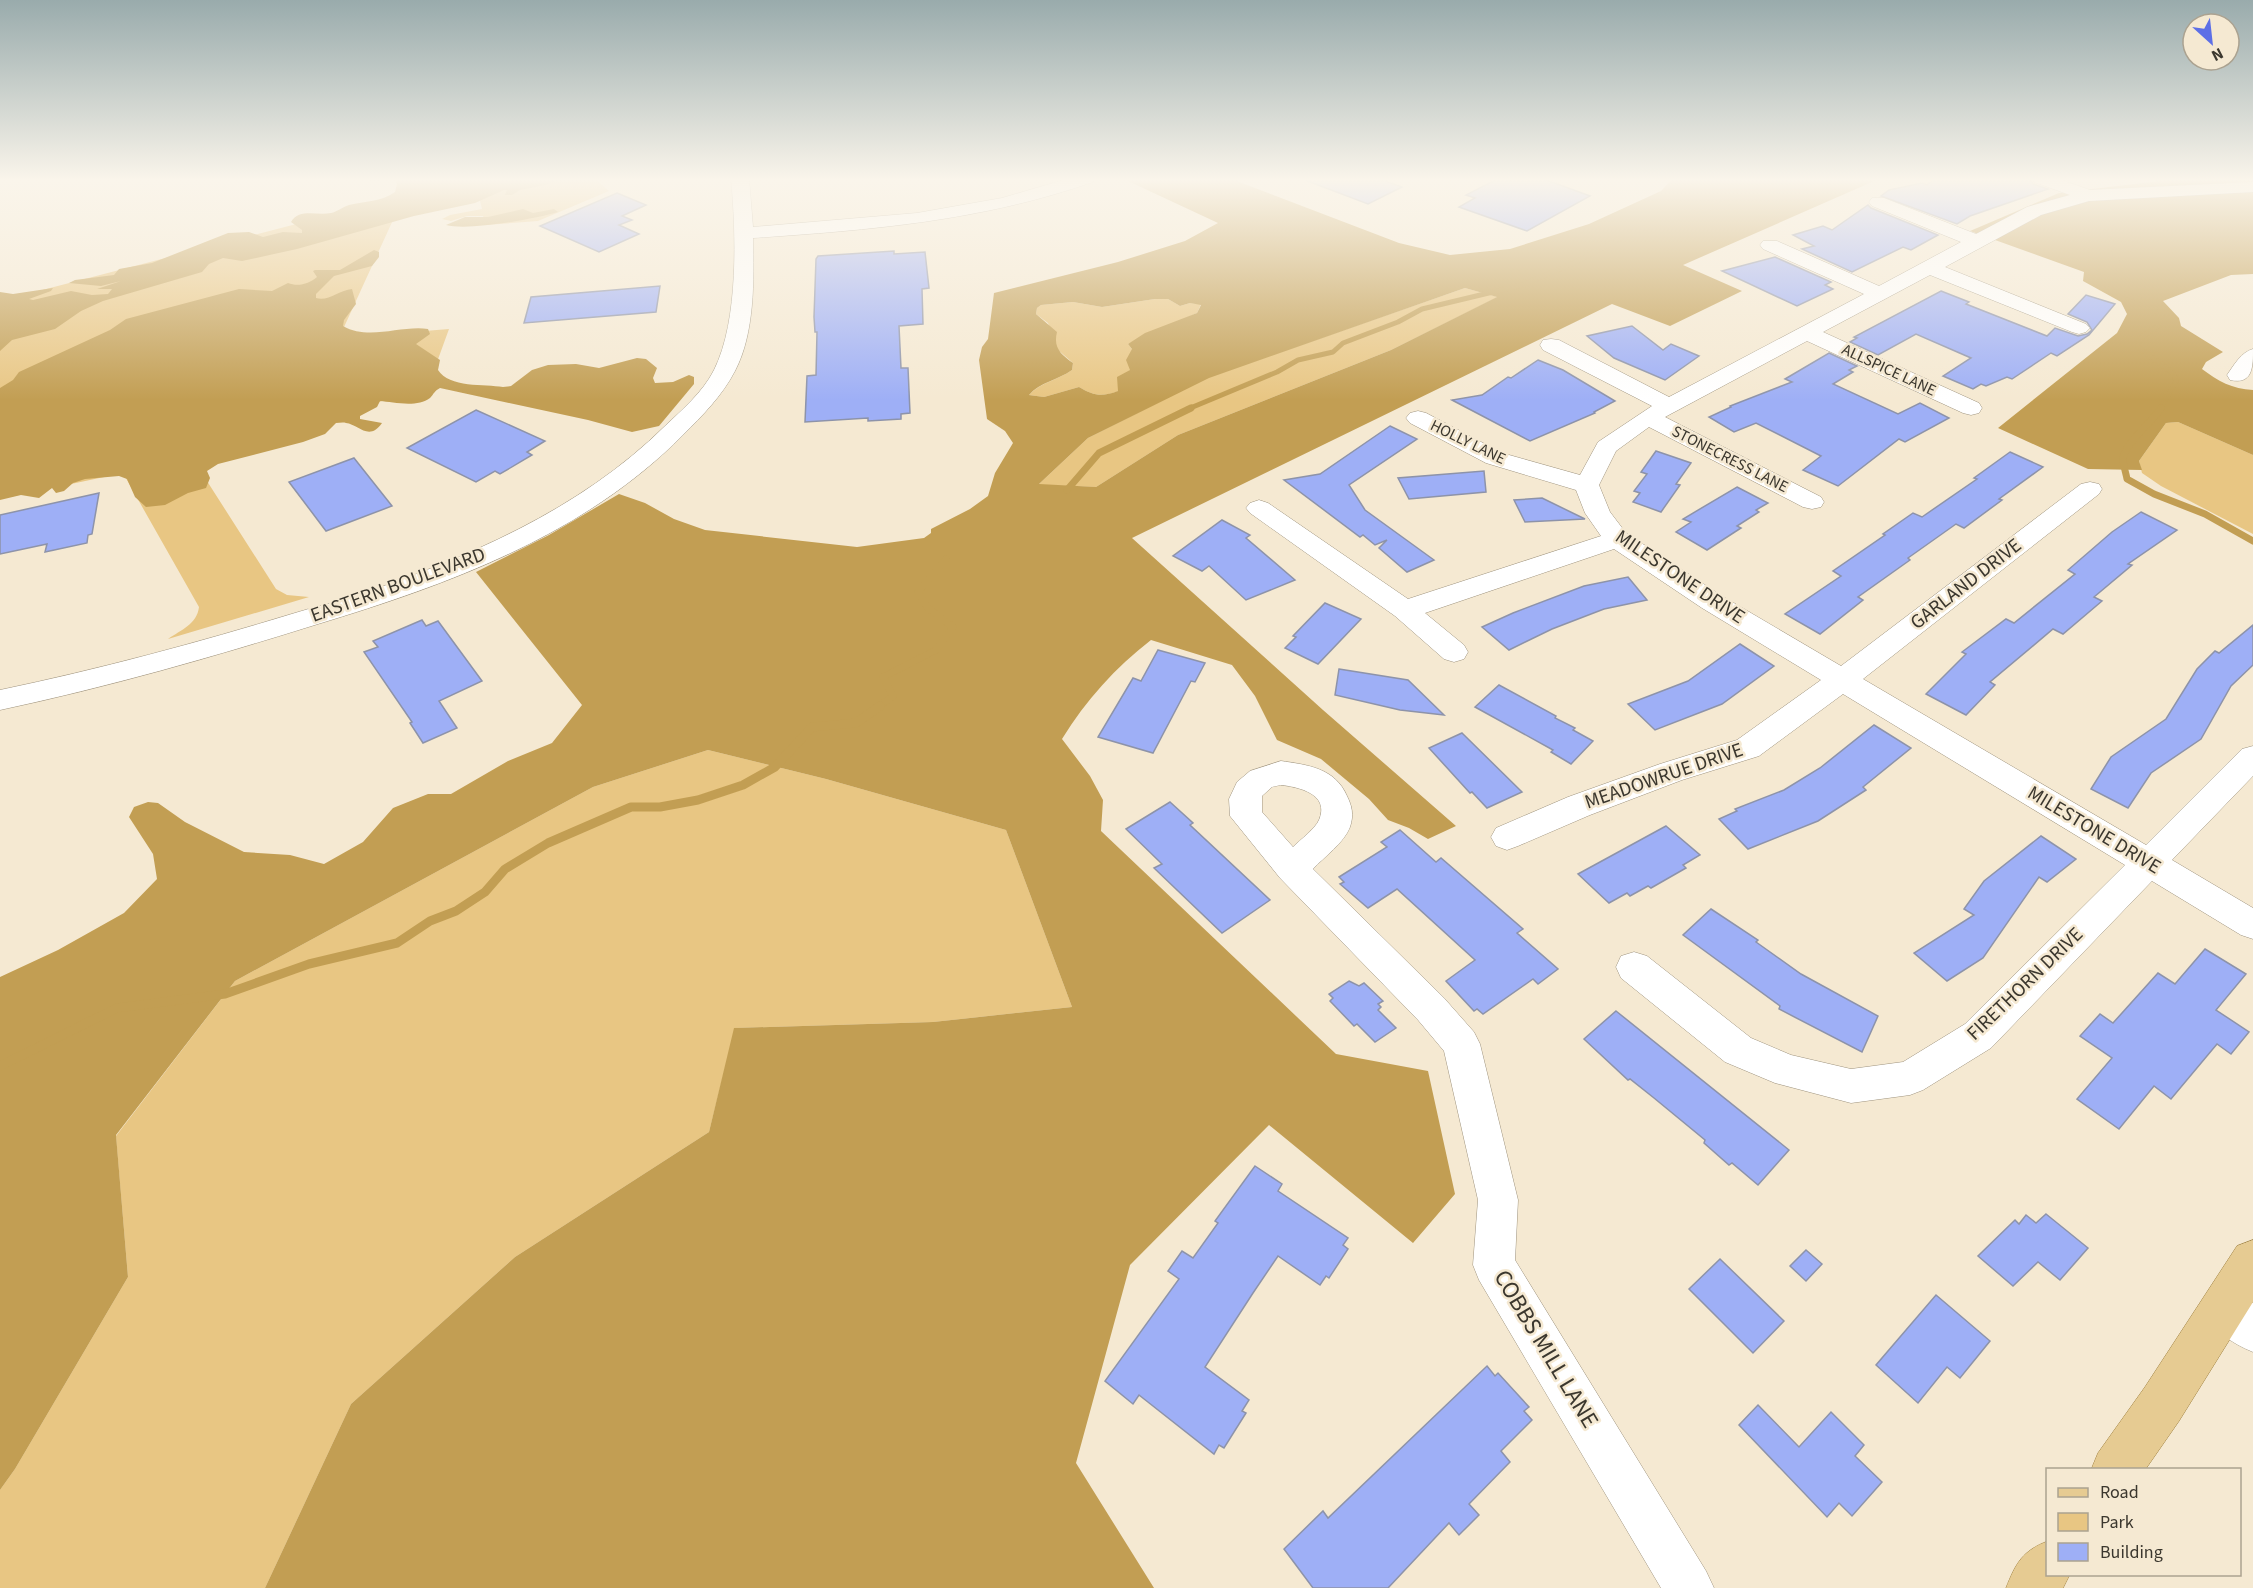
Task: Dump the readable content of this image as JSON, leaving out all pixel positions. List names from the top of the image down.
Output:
{
  "streets": {
    "street": [
      "ALLSPICE LANE",
      "HOLLY LANE",
      "STONECRESS LANE",
      "MILESTONE DRIVE",
      "GARLAND DRIVE",
      "EASTERN BOULEVARD",
      "MEADOWRUE DRIVE",
      "FIRETHORN DRIVE",
      "COBBS MILL LANE"
    ]
  },
  "crossings": [
    ["HOLLY LANE", "MILESTONE DRIVE"],
    ["MILESTONE DRIVE", "GARLAND DRIVE"],
    ["MILESTONE DRIVE", "MEADOWRUE DRIVE"],
    ["MILESTONE DRIVE", "FIRETHORN DRIVE"],
    ["GARLAND DRIVE", "MEADOWRUE DRIVE"]
  ],
  "legend": ["Road", "Park", "Building"],
  "north": "bottom right"
}
